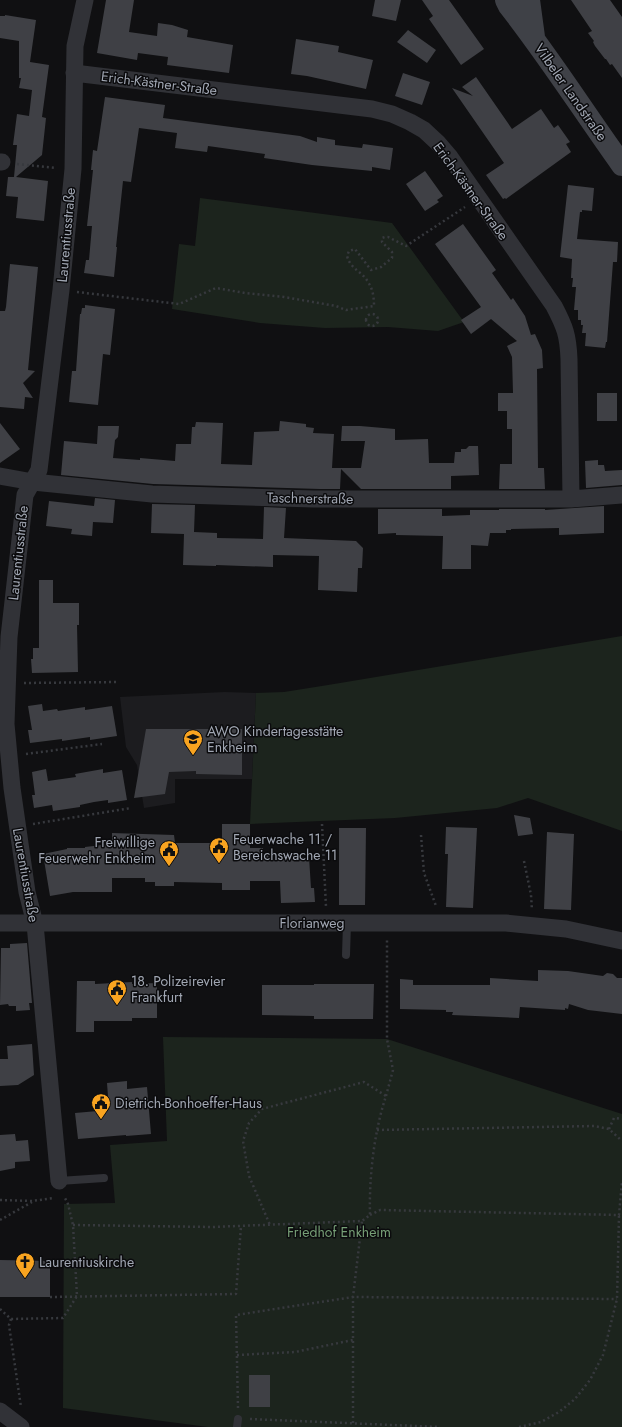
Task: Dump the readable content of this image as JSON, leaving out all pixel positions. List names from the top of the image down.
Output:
{
  "streets": {
    "main road": ["Vilbeler Landstraße"],
    "street": [
      "Erich-Kästner-Straße",
      "Laurentiusstraße",
      "Taschnerstraße",
      "Florianweg"
    ]
  },
  "crossings": [
    ["Erich-Kästner-Straße", "Laurentiusstraße"],
    ["Erich-Kästner-Straße", "Taschnerstraße"],
    ["Laurentiusstraße", "Taschnerstraße"],
    ["Laurentiusstraße", "Florianweg"]
  ],
  "parks": ["Friedhof Enkheim"],
  "places": {
    "school or university": ["AWO Kindertagesstätte Enkheim"],
    "public building": [
      "Feuerwache 11 / Bereichswache 11",
      "Freiwillige Feuerwehr Enkheim",
      "18. Polizeirevier Frankfurt",
      "Dietrich-Bonhoeffer-Haus"
    ],
    "church": ["Laurentiuskirche"]
  }
}
